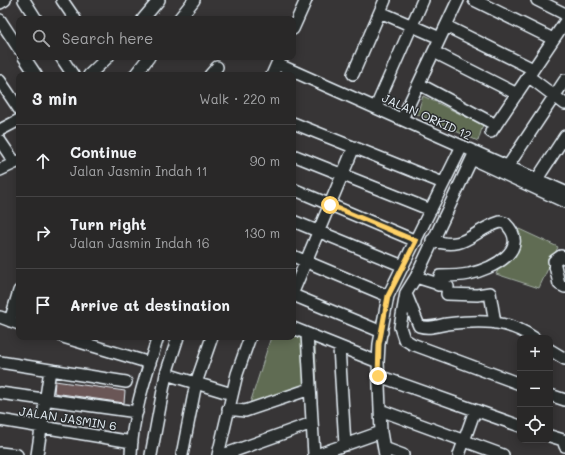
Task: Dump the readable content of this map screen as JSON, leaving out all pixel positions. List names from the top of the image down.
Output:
{
  "streets": {
    "street": ["JALAN ORKID 12", "JALAN JASMIN 6"]
  },
  "page": {
    "search": "Search here",
    "heading": ["3 min", "Walk · 220 m"],
    "list": [
      ["Continue", "Jalan Jasmin Indah 11", "90 m"],
      ["Turn right", "Jalan Jasmin Indah 16", "130 m"],
      "Arrive at destination"
    ],
    "map_buttons": ["+", "−"]
  }
}
